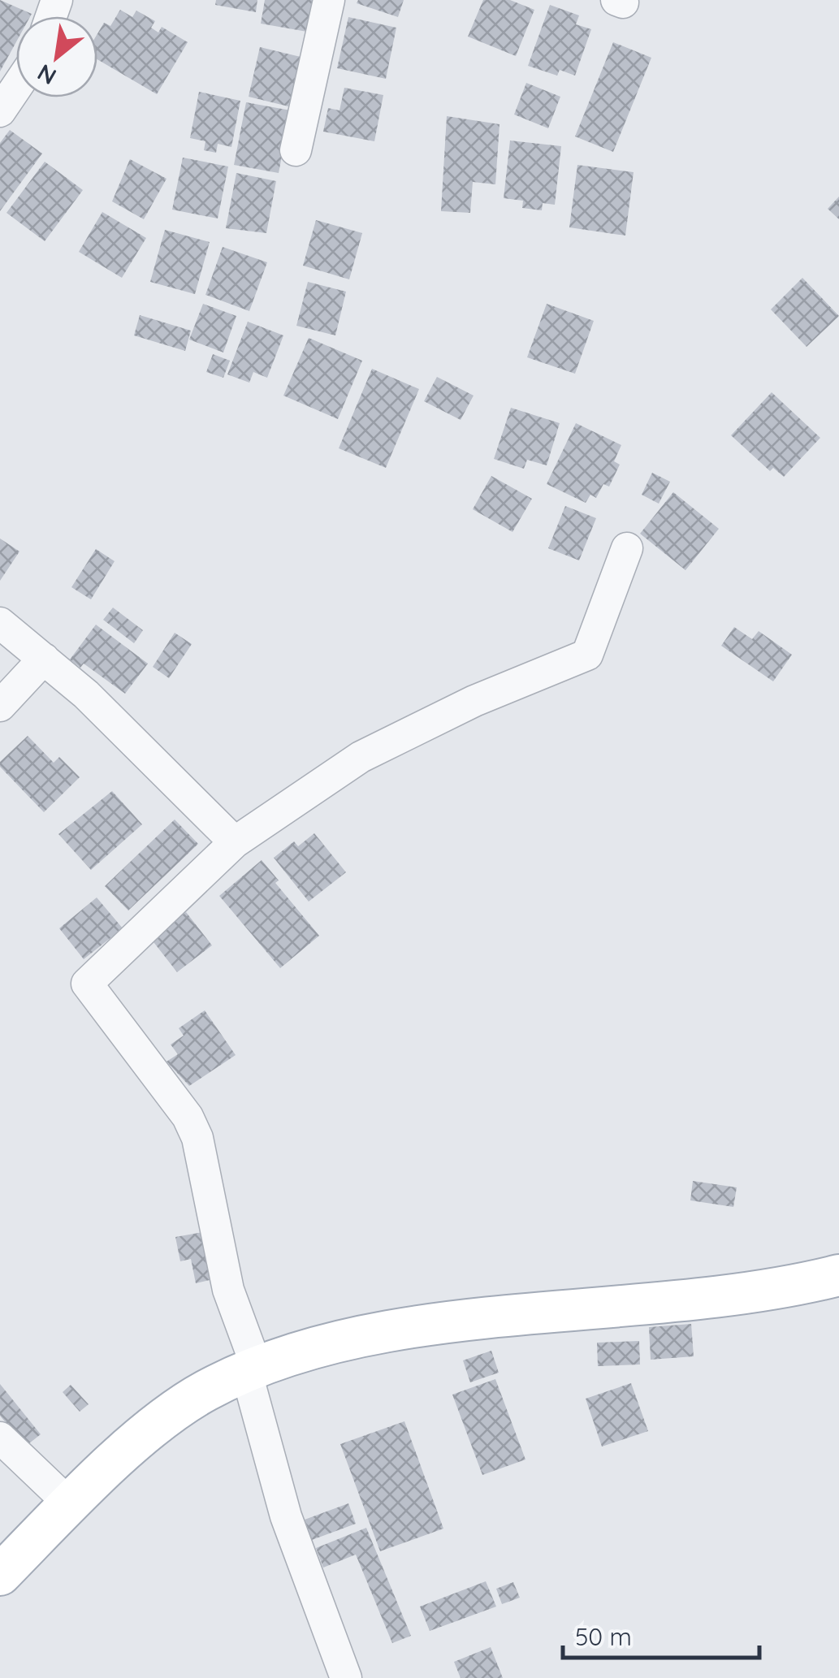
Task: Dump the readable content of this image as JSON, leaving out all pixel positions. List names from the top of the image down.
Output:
{
  "scale_bar": "50 m",
  "north": "bottom left"
}
